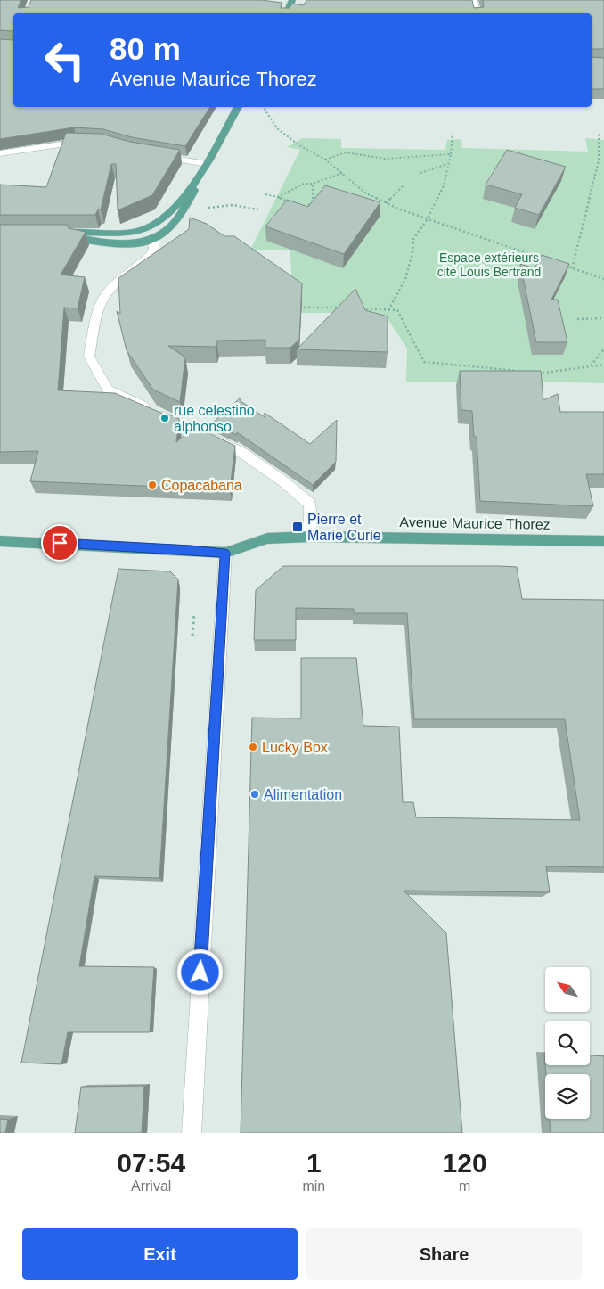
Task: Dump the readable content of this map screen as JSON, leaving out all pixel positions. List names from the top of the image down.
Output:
{
  "streets": {
    "main road": ["Avenue Maurice Thorez"]
  },
  "parks": ["Espace extérieurs cité Louis Bertrand"],
  "places": {
    "other": [
      "rue celestino alphonso",
      "Copacabana",
      "Lucky Box",
      "Alimentation"
    ],
    "transit": ["Pierre et Marie Curie"]
  },
  "north": "top left",
  "page": {
    "turn": ["80 m", "Avenue Maurice Thorez"],
    "eta": [
      "07:54",
      "Arrival",
      "1",
      "min",
      "120",
      "m"
    ],
    "buttons": ["Exit", "Share"]
  }
}
